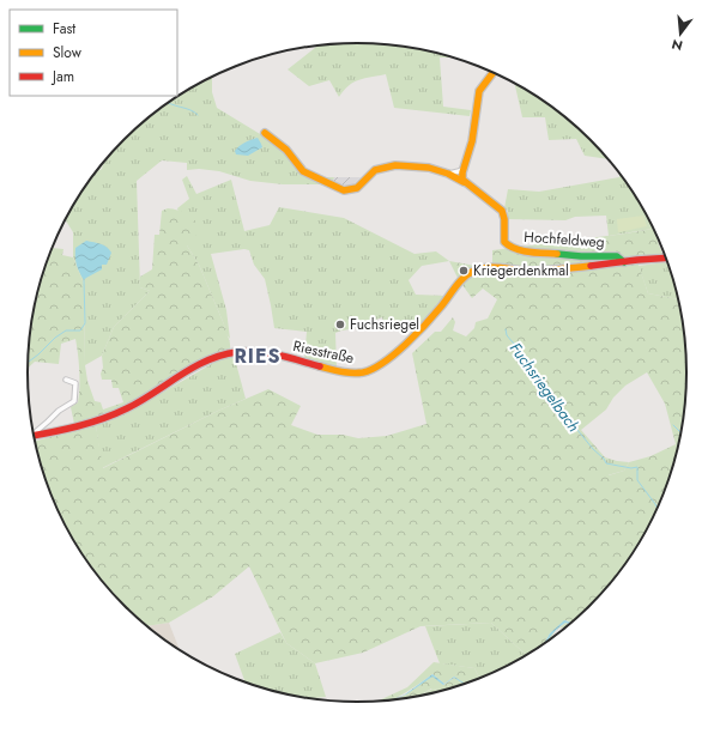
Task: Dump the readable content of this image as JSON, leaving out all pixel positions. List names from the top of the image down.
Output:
{
  "streets": {
    "main road": ["Hochfeldweg", "Riesstraße"]
  },
  "crossings": [
    ["Hochfeldweg", "Riesstraße"]
  ],
  "districts": ["RIES"],
  "water": ["Fuchsriegelbach"],
  "places": ["Kriegerdenkmal", "Fuchsriegel"],
  "legend": ["Fast", "Slow", "Jam"],
  "north": "bottom"
}
